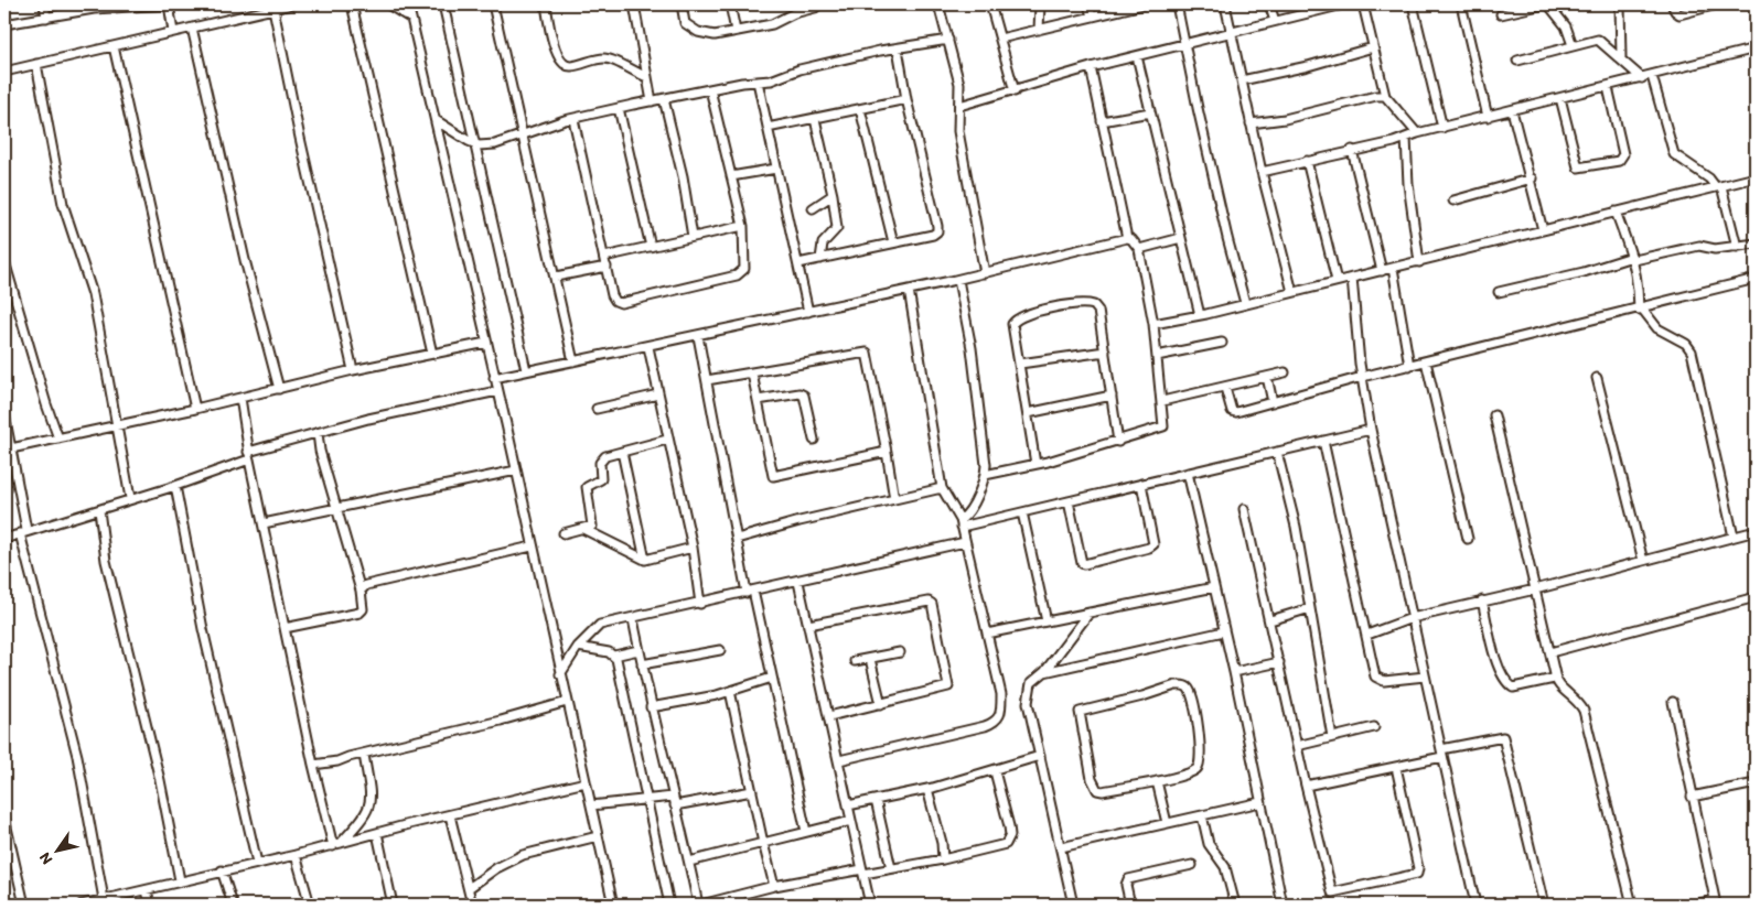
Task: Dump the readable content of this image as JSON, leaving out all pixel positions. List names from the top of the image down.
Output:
{
  "north": "bottom left"
}
